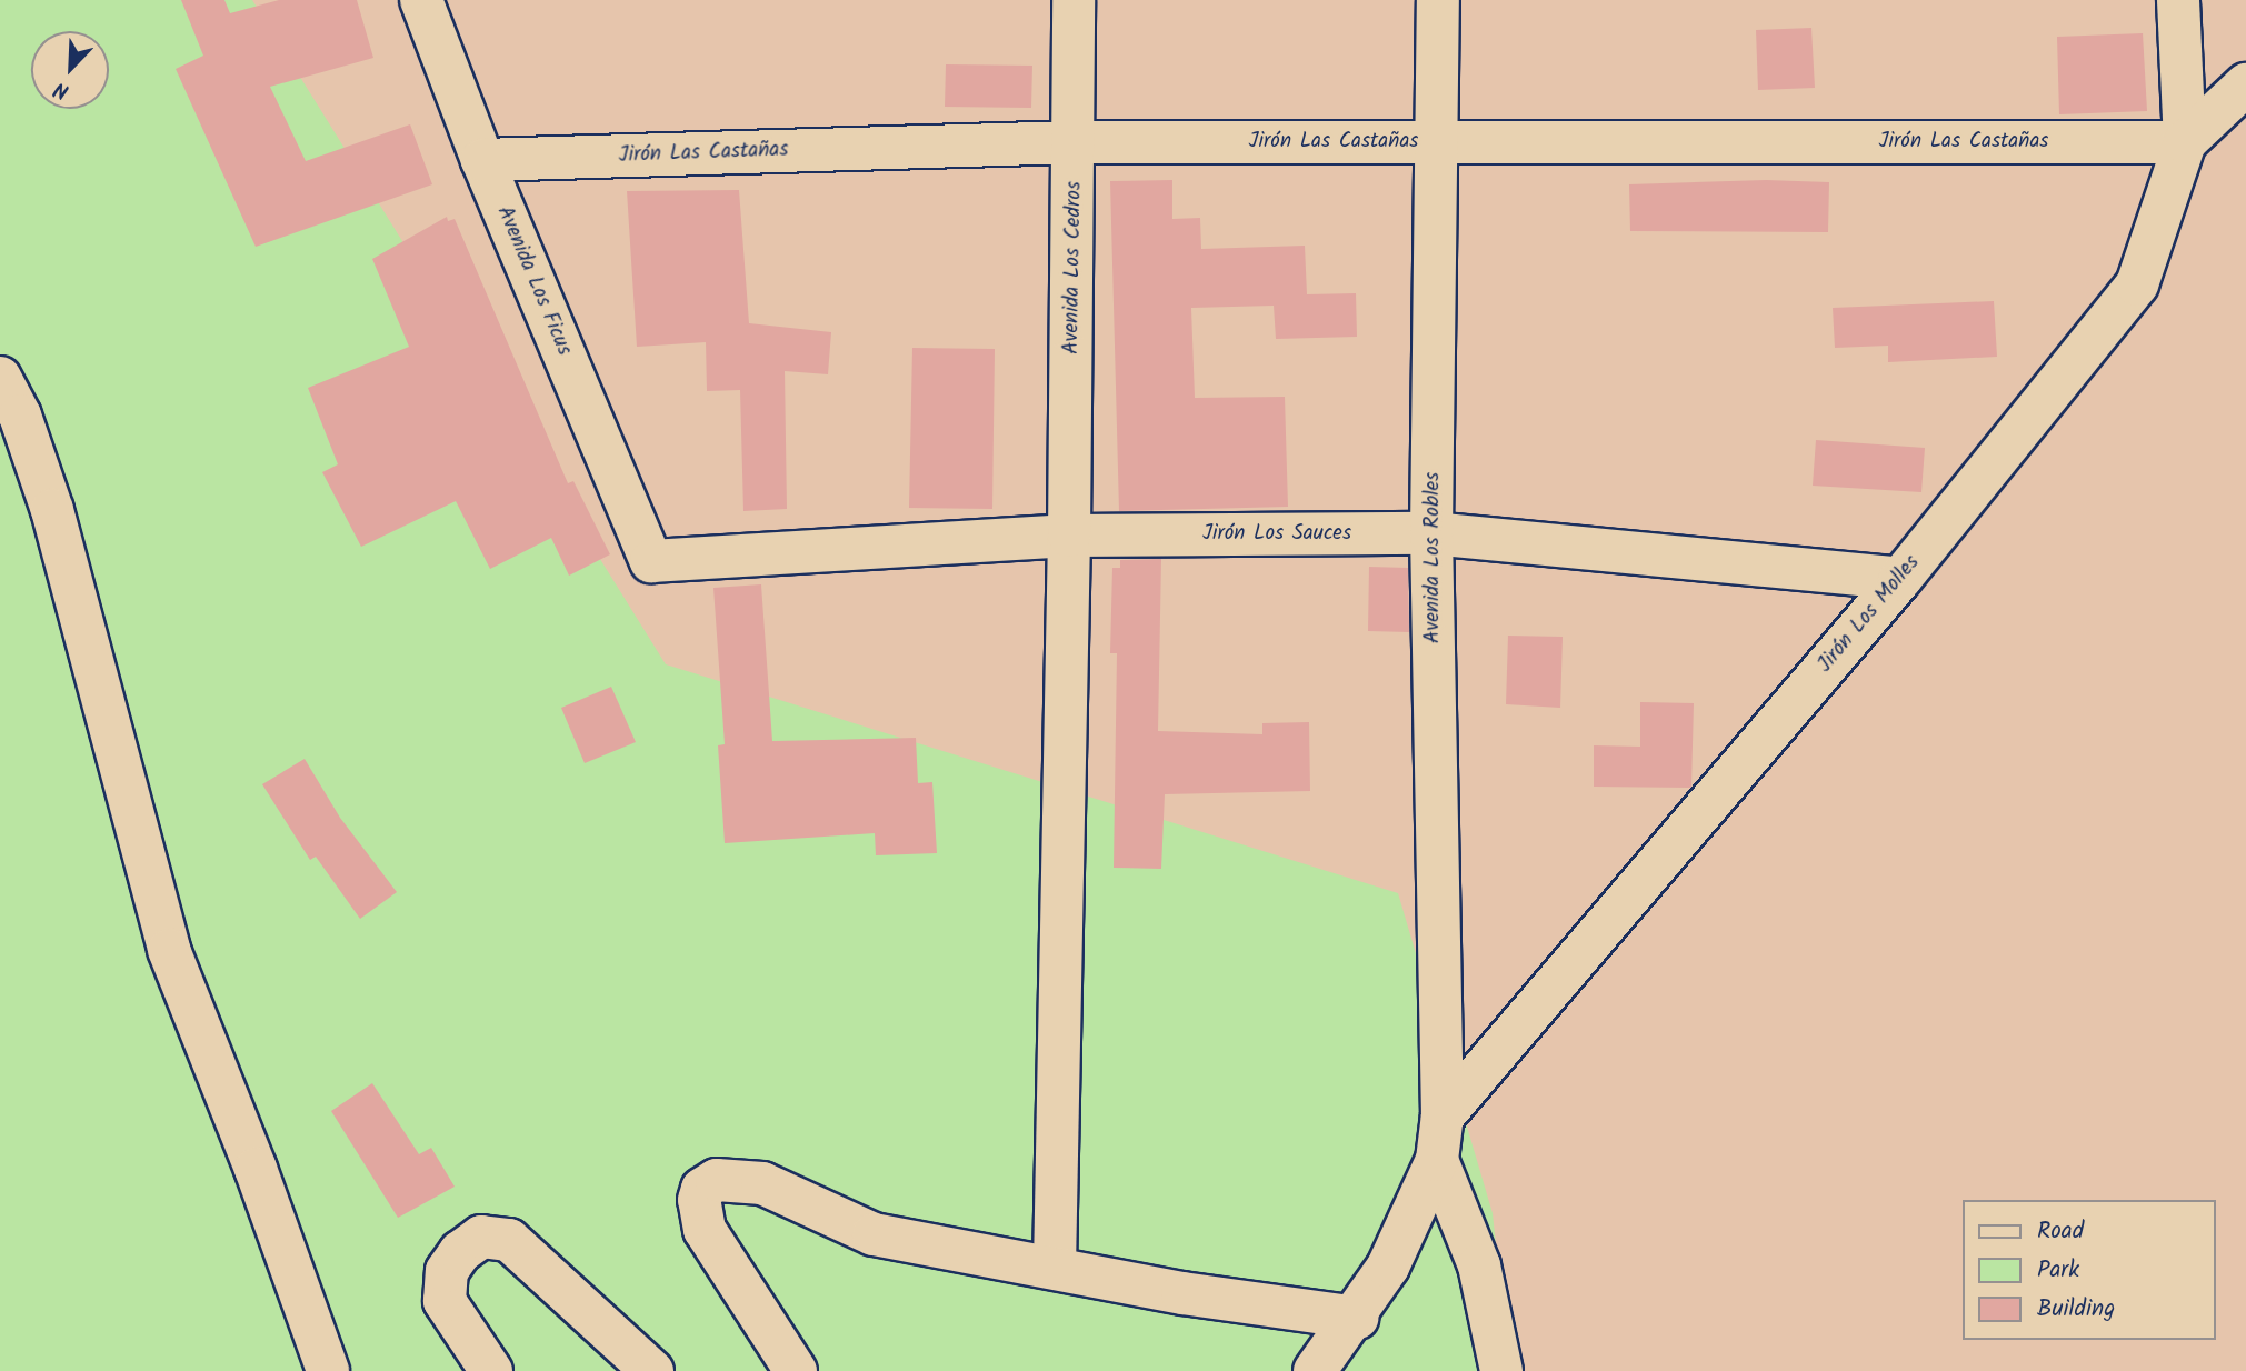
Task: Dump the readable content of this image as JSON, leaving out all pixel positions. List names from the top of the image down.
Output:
{
  "streets": {
    "street": [
      "Jirón Las Castañas",
      "Avenida Los Cedros",
      "Avenida Los Ficus",
      "Jirón Los Sauces",
      "Avenida Los Robles",
      "Jirón Los Molles"
    ]
  },
  "crossings": [
    ["Jirón Las Castañas", "Avenida Los Cedros"],
    ["Jirón Las Castañas", "Avenida Los Ficus"],
    ["Jirón Las Castañas", "Avenida Los Robles"],
    ["Jirón Las Castañas", "Jirón Los Molles"],
    ["Avenida Los Cedros", "Jirón Los Sauces"],
    ["Avenida Los Ficus", "Jirón Los Sauces"],
    ["Jirón Los Sauces", "Avenida Los Robles"],
    ["Jirón Los Sauces", "Jirón Los Molles"],
    ["Avenida Los Robles", "Jirón Los Molles"]
  ],
  "legend": ["Road", "Park", "Building"],
  "north": "bottom left"
}
